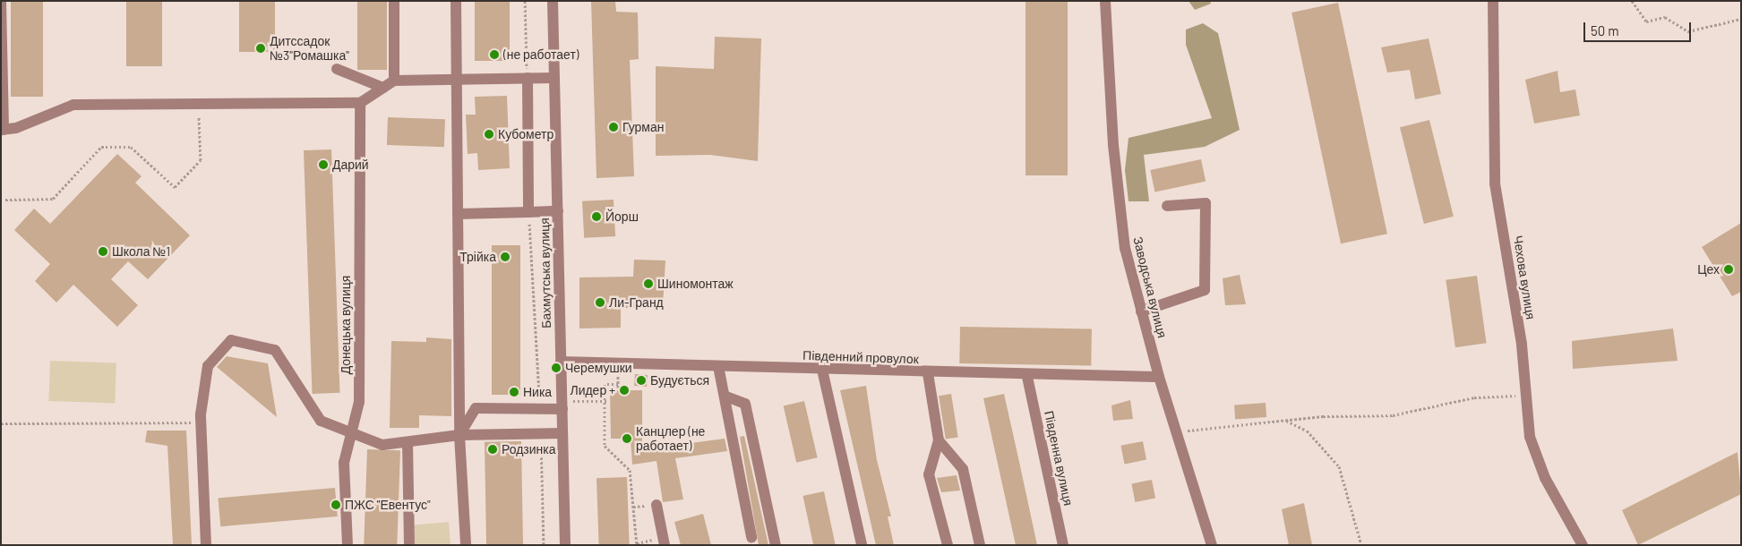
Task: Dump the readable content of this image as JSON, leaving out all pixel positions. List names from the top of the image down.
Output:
{
  "streets": {
    "street": [
      "Бахмутська вулиця",
      "Чехова вулиця",
      "Заводська вулиця",
      "Донецька вулиця",
      "Південний провулок",
      "Південна вулиця"
    ]
  },
  "crossings": [
    ["Бахмутська вулиця", "Південний провулок"],
    ["Заводська вулиця", "Південний провулок"],
    ["Південний провулок", "Південна вулиця"]
  ],
  "places": [
    "Дитссадок №3\"Ромашка\"",
    "(не работает)",
    "Гурман",
    "Кубометр",
    "Дарий",
    "Йорш",
    "Школа №1",
    "Трійка",
    "Цех",
    "Шиномонтаж",
    "Ли-Гранд",
    "Черемушки",
    "Будується",
    "Лидер +",
    "Ника",
    "Канцлер (не работает)",
    "Родзинка",
    "ПЖС \"Евентус\""
  ],
  "scale_bar": "50 m"
}
